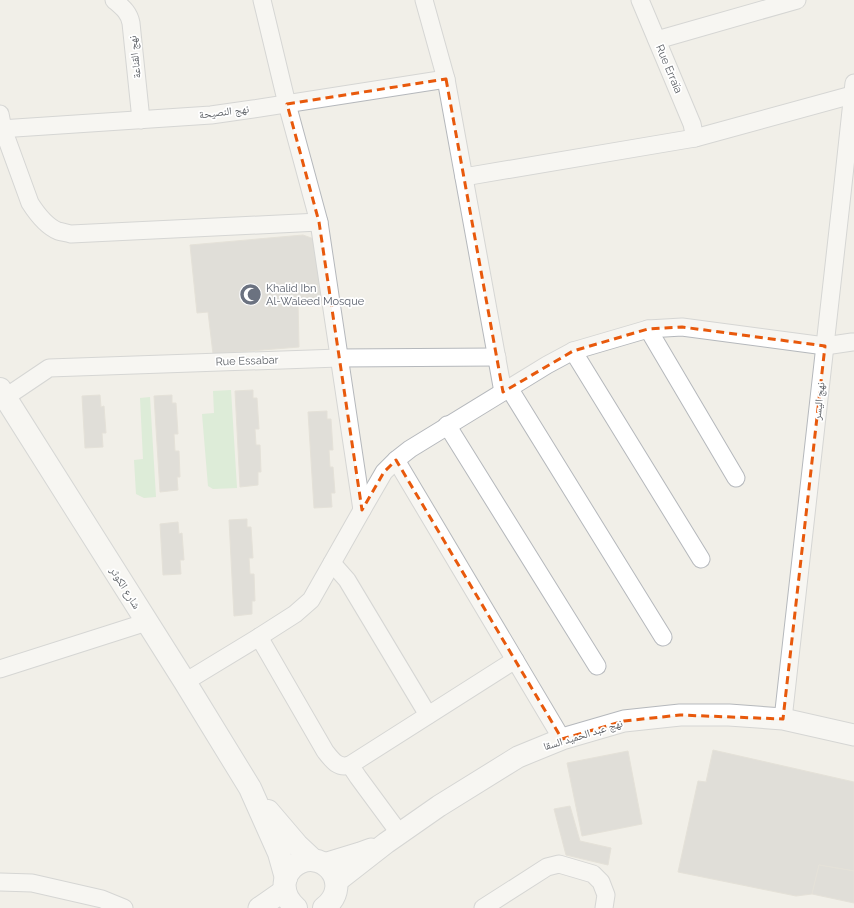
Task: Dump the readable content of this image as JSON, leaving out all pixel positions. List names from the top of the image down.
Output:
{
  "streets": {
    "main road": ["شارع الكوثر"],
    "street": [
      "نهج القناعة",
      "Rue Erraïa",
      "نهج النصيحة",
      "Rue Essabar",
      "نهج اليسر",
      "نهج عبد الحميد السقا"
    ]
  },
  "crossings": [
    ["نهج القناعة", "نهج النصيحة"],
    ["Rue Essabar", "شارع الكوثر"],
    ["نهج اليسر", "نهج عبد الحميد السقا"],
    ["شارع الكوثر", "نهج عبد الحميد السقا"]
  ],
  "places": {
    "mosque": ["Khalid Ibn Al-Waleed Mosque"]
  }
}
